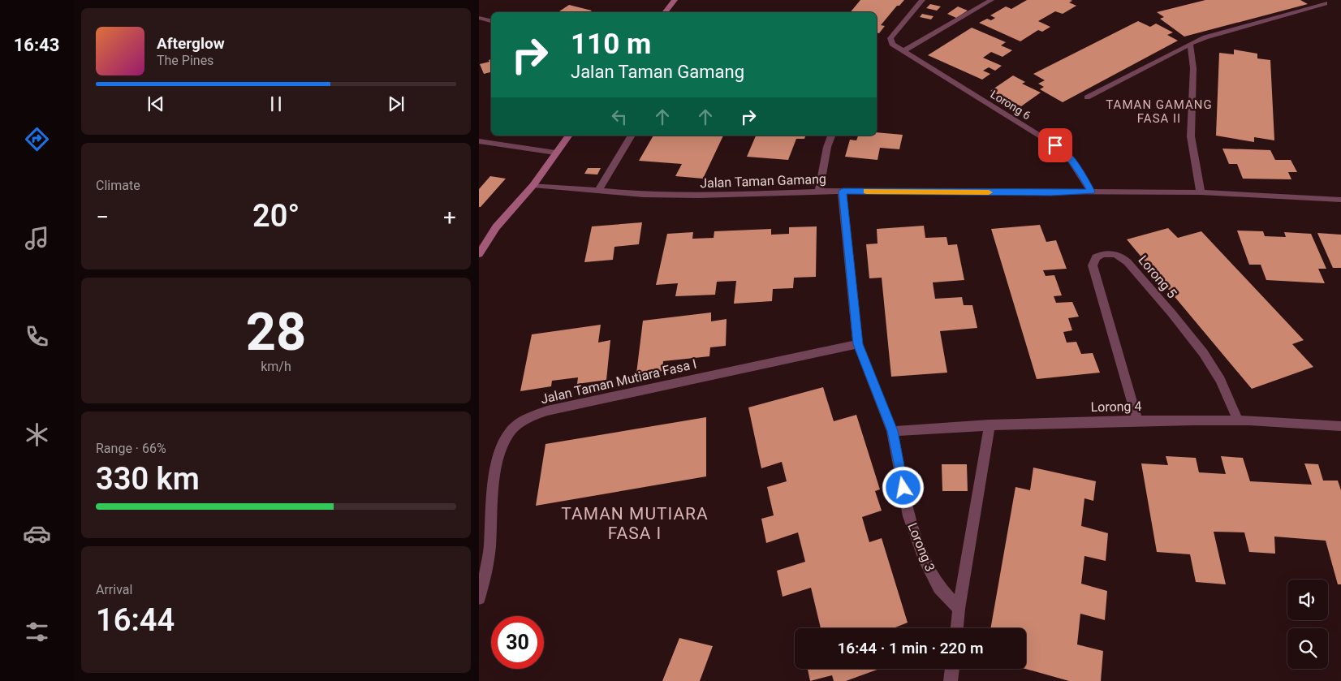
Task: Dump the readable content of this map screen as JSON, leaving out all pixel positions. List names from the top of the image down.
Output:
{
  "streets": {
    "street": [
      "Lorong 6",
      "Jalan Taman Gamang",
      "Lorong 5",
      "Jalan Taman Mutiara Fasa I",
      "Lorong 4",
      "Lorong 3"
    ]
  },
  "crossings": [
    ["Lorong 6", "Jalan Taman Gamang"],
    ["Jalan Taman Gamang", "Lorong 3"],
    ["Lorong 5", "Lorong 4"],
    ["Jalan Taman Mutiara Fasa I", "Lorong 3"],
    ["Lorong 4", "Lorong 3"]
  ],
  "districts": ["TAMAN GAMANG FASA II", "TAMAN MUTIARA FASA I"],
  "page": {
    "tabs": "16:43",
    "turn": ["110 m", "Jalan Taman Gamang"],
    "song": ["Afterglow", "The Pines"],
    "tile": [
      "Climate",
      ["28", "km/h"],
      ["Range · 66%", "330 km"],
      ["Arrival", "16:44"]
    ],
    "heat": ["−", "20°", "+"],
    "limit": "30",
    "trip": "16:44 · 1 min · 220 m"
  }
}
